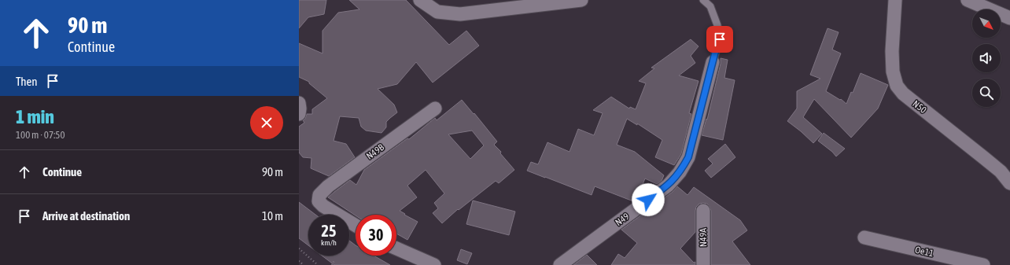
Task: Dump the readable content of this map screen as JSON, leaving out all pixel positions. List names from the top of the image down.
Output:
{
  "streets": {
    "street": [
      "N50",
      "N49B",
      "N49",
      "N49A",
      "Oe11"
    ]
  },
  "north": "bottom right",
  "page": {
    "turn": ["90 m", "Continue"],
    "then": "Then",
    "heading": ["1 min", "100 m · 07:50"],
    "list": [
      {
        "name": "Continue",
        "value": "90 m"
      },
      {
        "name": "Arrive at destination",
        "value": "10 m"
      }
    ],
    "speed": "25 km/h",
    "limit": "30"
  }
}
